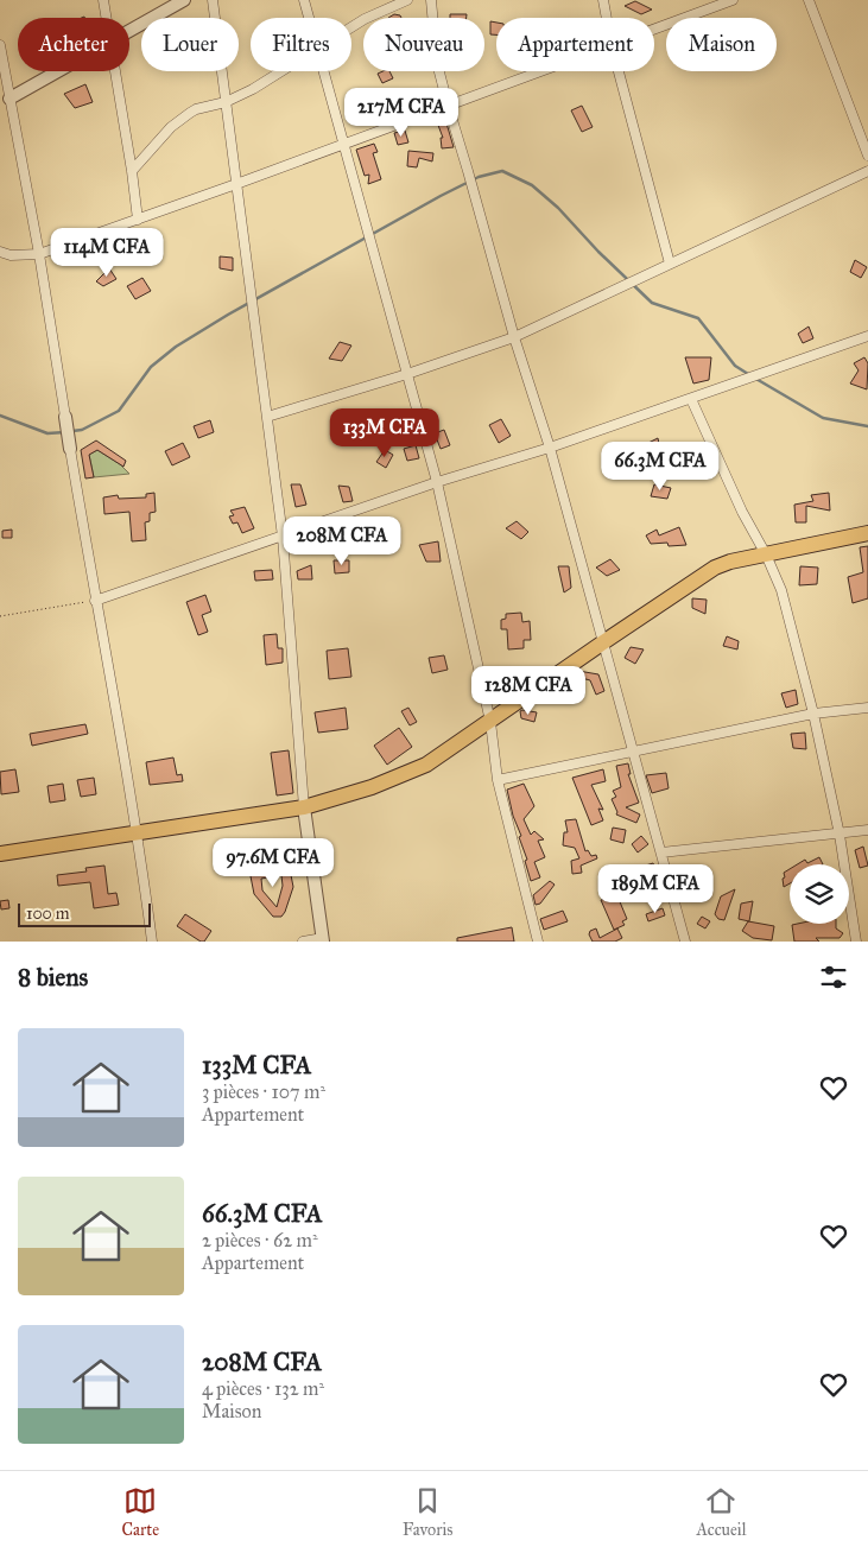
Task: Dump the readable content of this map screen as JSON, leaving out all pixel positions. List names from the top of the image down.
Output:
{
  "scale_bar": "100 m",
  "page": {
    "chip": [
      "Acheter",
      "Louer",
      "Filtres",
      "Nouveau",
      "Appartement",
      "Maison"
    ],
    "price": [
      "217M CFA",
      "114M CFA",
      "133M CFA",
      "66.3M CFA",
      "208M CFA",
      "128M CFA",
      "97.6M CFA",
      "189M CFA"
    ],
    "scale": "100 m",
    "heading": "8 biens",
    "list": [
      {
        "name": "133M CFA",
        "note": "3 pièces · 107 m² · Appartement"
      },
      {
        "name": "66.3M CFA",
        "note": "2 pièces · 62 m² · Appartement"
      },
      {
        "name": "208M CFA",
        "note": "4 pièces · 132 m² · Maison"
      }
    ],
    "tabs": ["Carte", "Favoris", "Accueil"]
  }
}
